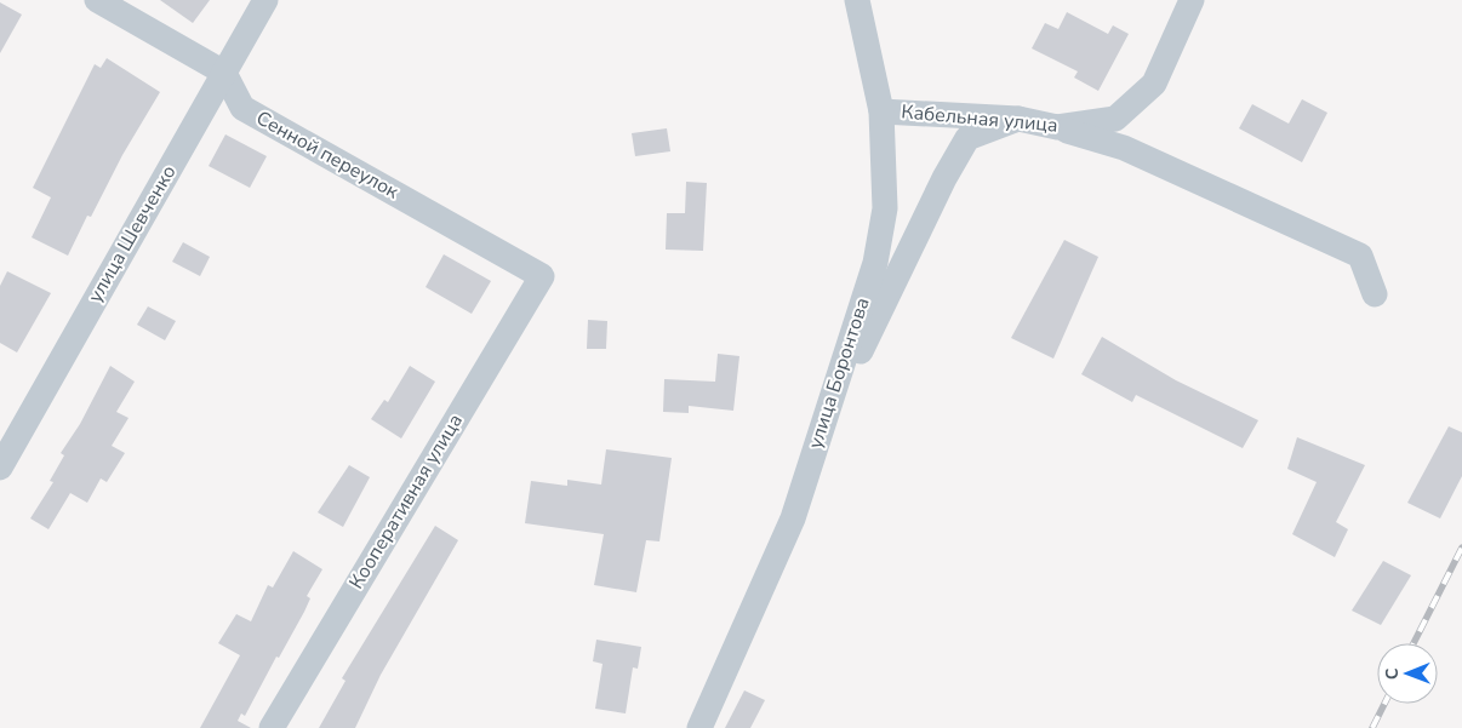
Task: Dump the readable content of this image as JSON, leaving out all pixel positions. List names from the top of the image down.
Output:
{
  "streets": {
    "street": [
      "Кабельная улица",
      "Сенной переулок",
      "улица Шевченко",
      "улица Боронтова",
      "Кооперативная улица"
    ]
  },
  "crossings": [
    ["Кабельная улица", "улица Боронтова"],
    ["Сенной переулок", "улица Шевченко"],
    ["Сенной переулок", "Кооперативная улица"]
  ],
  "north": "left"
}
